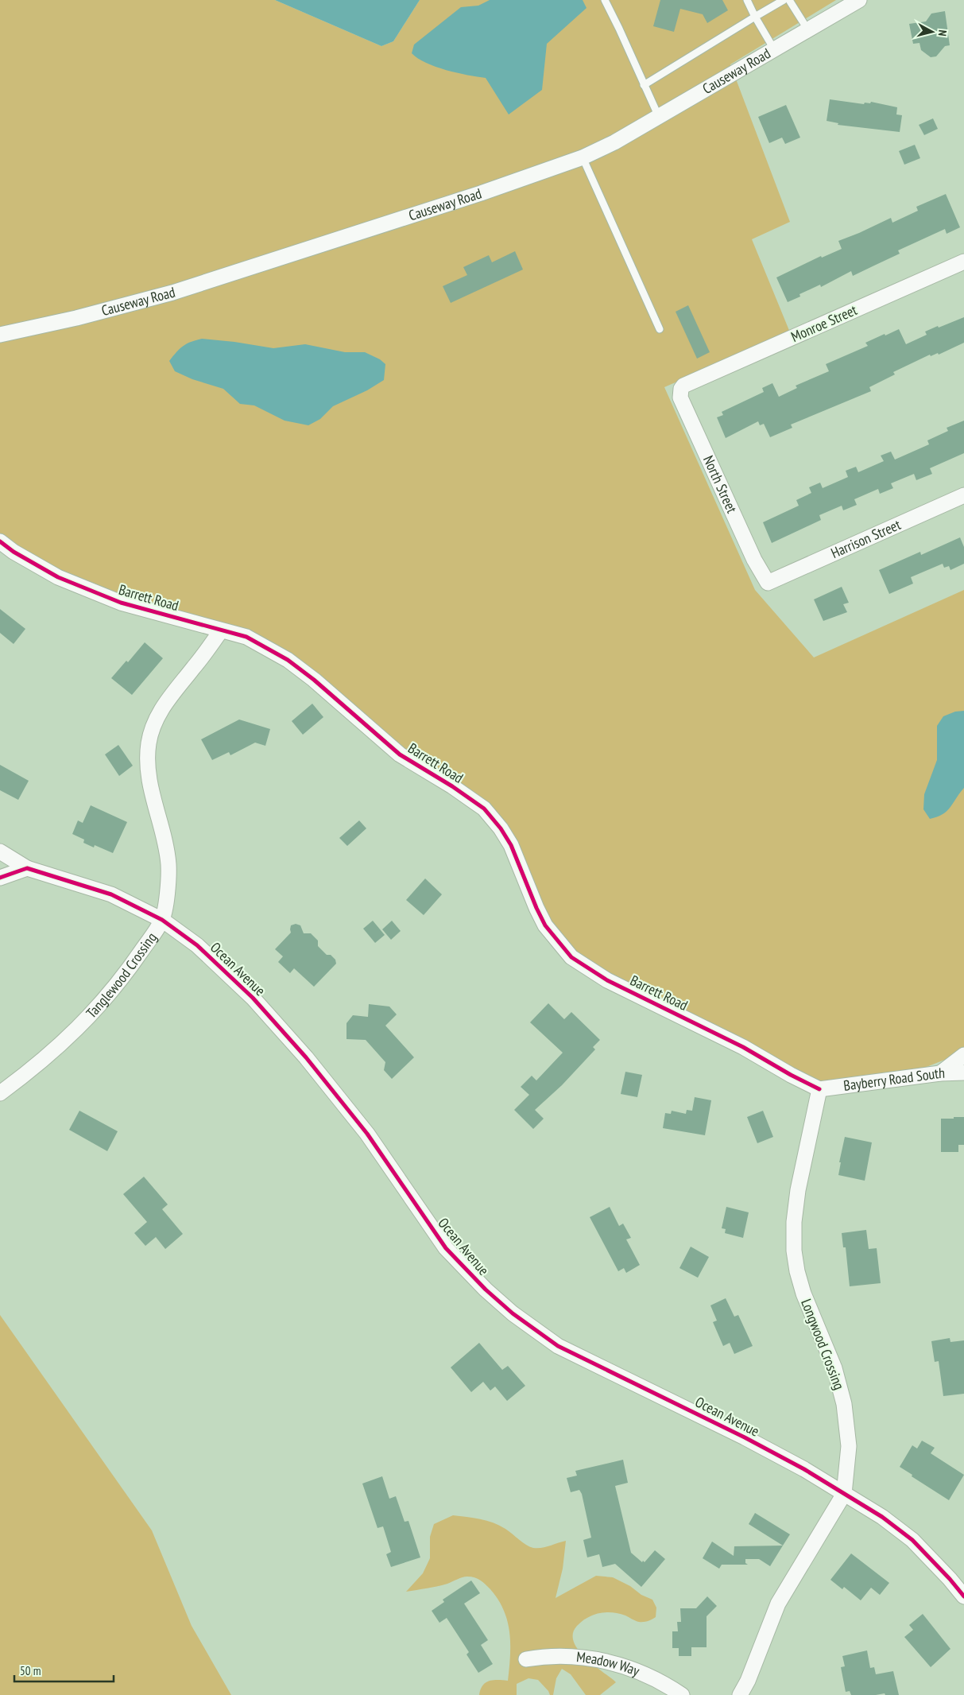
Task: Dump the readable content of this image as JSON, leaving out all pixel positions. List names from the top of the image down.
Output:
{
  "streets": {
    "street": [
      "Causeway Road",
      "Monroe Street",
      "North Street",
      "Harrison Street",
      "Barrett Road",
      "Ocean Avenue",
      "Tanglewood Crossing",
      "Bayberry Road South",
      "Longwood Crossing",
      "Meadow Way"
    ]
  },
  "crossings": [
    ["Monroe Street", "North Street"],
    ["North Street", "Harrison Street"],
    ["Barrett Road", "Tanglewood Crossing"],
    ["Barrett Road", "Bayberry Road South"],
    ["Barrett Road", "Longwood Crossing"],
    ["Ocean Avenue", "Tanglewood Crossing"],
    ["Ocean Avenue", "Longwood Crossing"],
    ["Bayberry Road South", "Longwood Crossing"]
  ],
  "scale_bar": "50 m",
  "north": "right"
}
